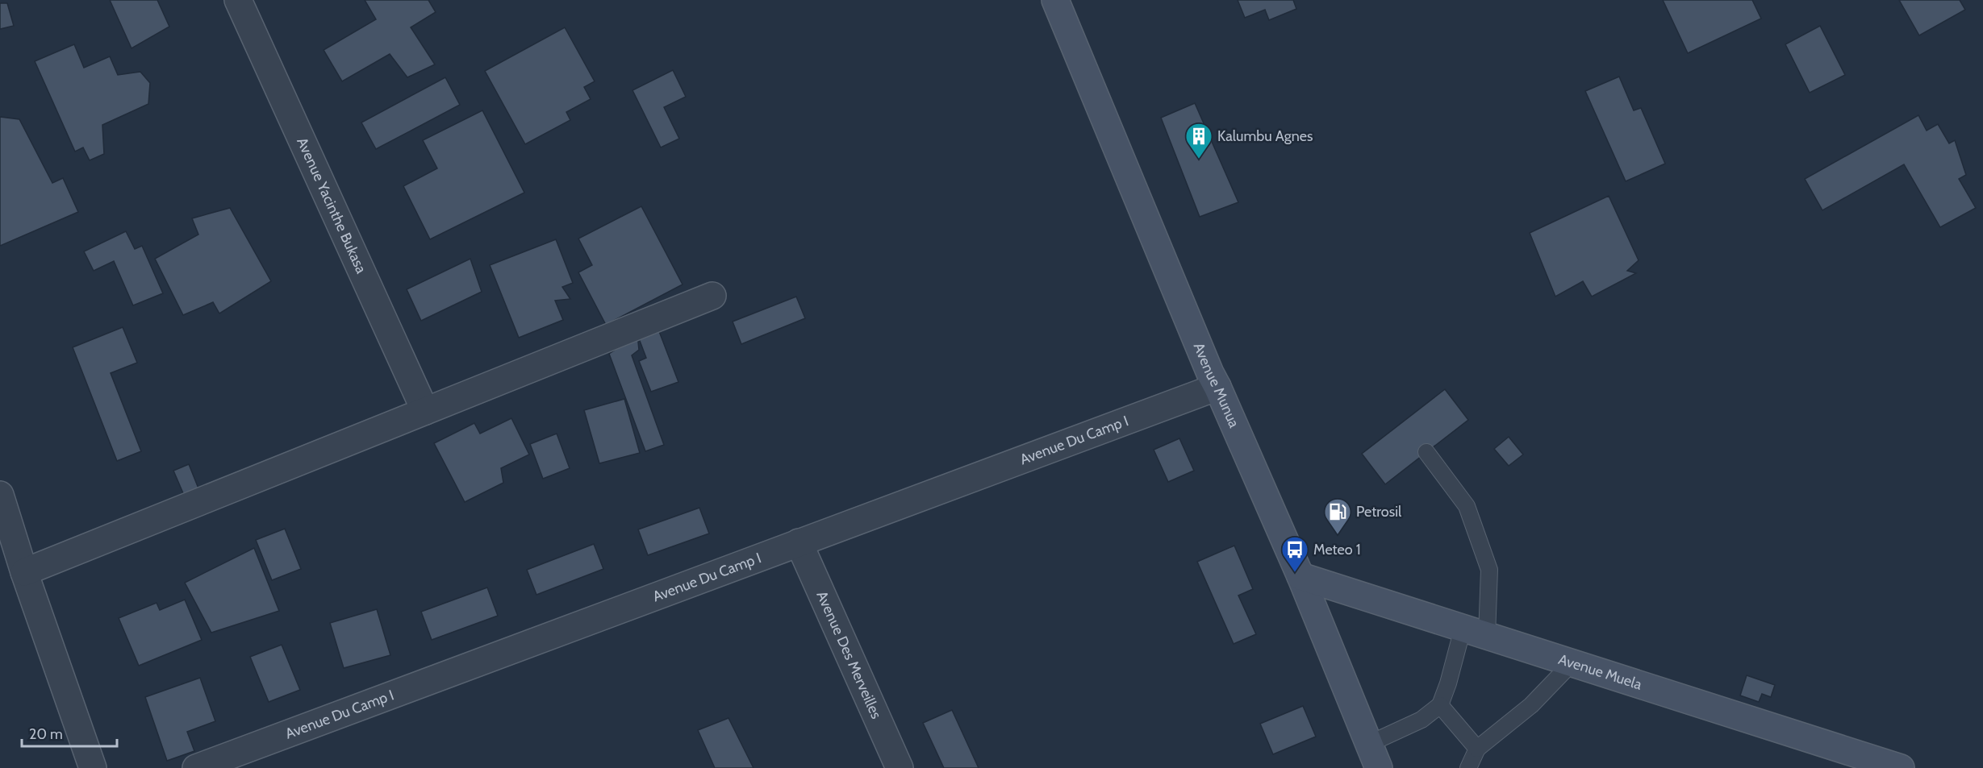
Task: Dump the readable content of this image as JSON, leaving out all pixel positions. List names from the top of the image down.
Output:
{
  "streets": {
    "main road": ["Avenue Munua", "Avenue Muela"],
    "street": ["Avenue Yacinthe Bukasa", "Avenue Du Camp I", "Avenue Des Merveilles"]
  },
  "crossings": [
    ["Avenue Munua", "Avenue Du Camp I"],
    ["Avenue Munua", "Avenue Muela"],
    ["Avenue Du Camp I", "Avenue Des Merveilles"]
  ],
  "places": {
    "building": ["Kalumbu Agnes"],
    "fuel station": ["Petrosil"],
    "bus stop": ["Meteo 1"]
  },
  "scale_bar": "20 m"
}
